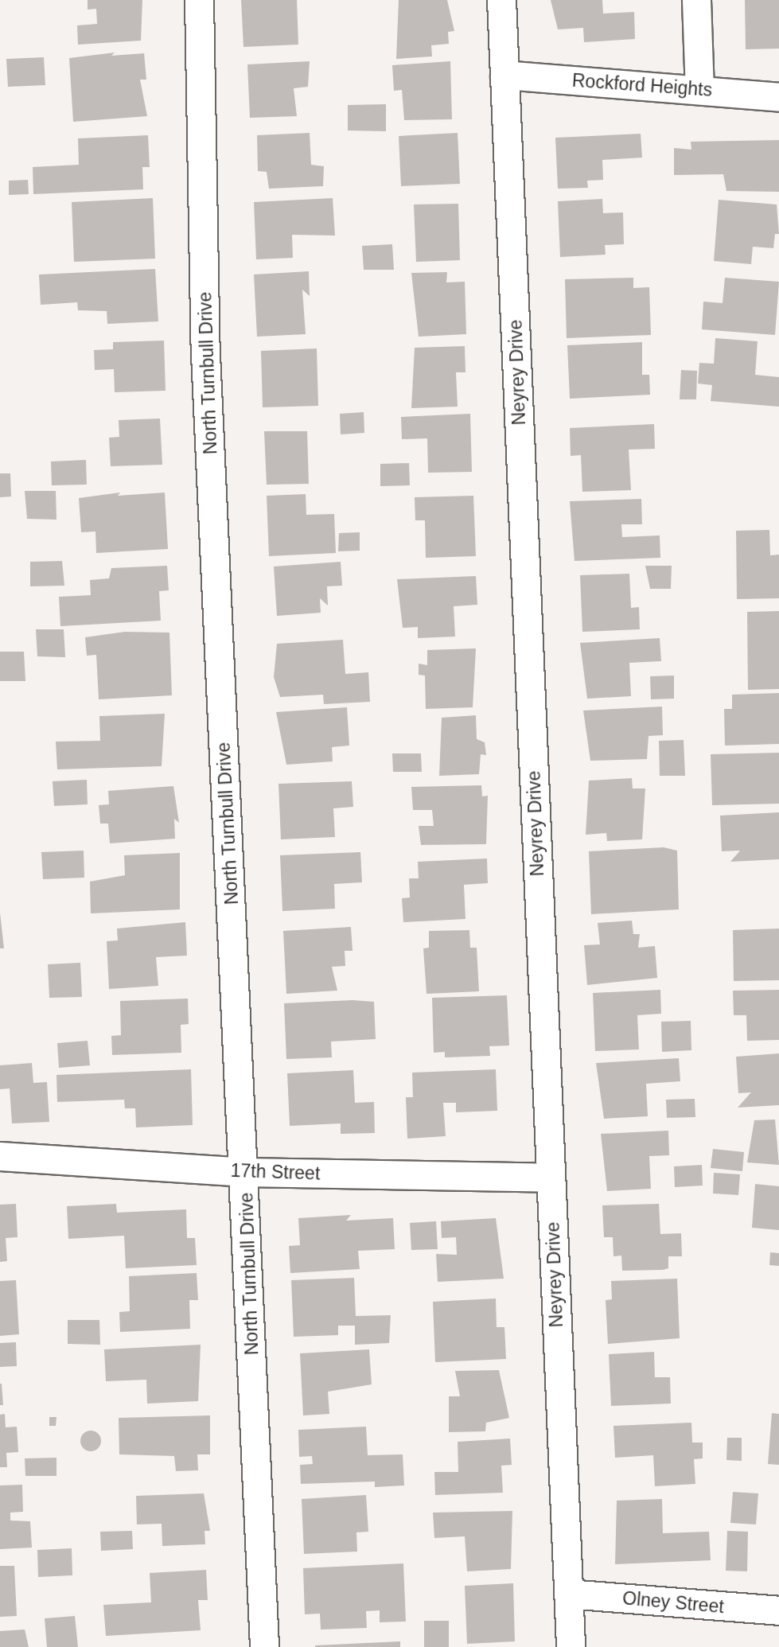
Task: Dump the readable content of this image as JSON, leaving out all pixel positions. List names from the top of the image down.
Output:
{
  "streets": {
    "street": [
      "Rockford Heights",
      "Neyrey Drive",
      "North Turnbull Drive",
      "17th Street",
      "Olney Street"
    ]
  },
  "crossings": [
    ["Rockford Heights", "Neyrey Drive"],
    ["Neyrey Drive", "17th Street"],
    ["Neyrey Drive", "Olney Street"],
    ["North Turnbull Drive", "17th Street"]
  ]
}
